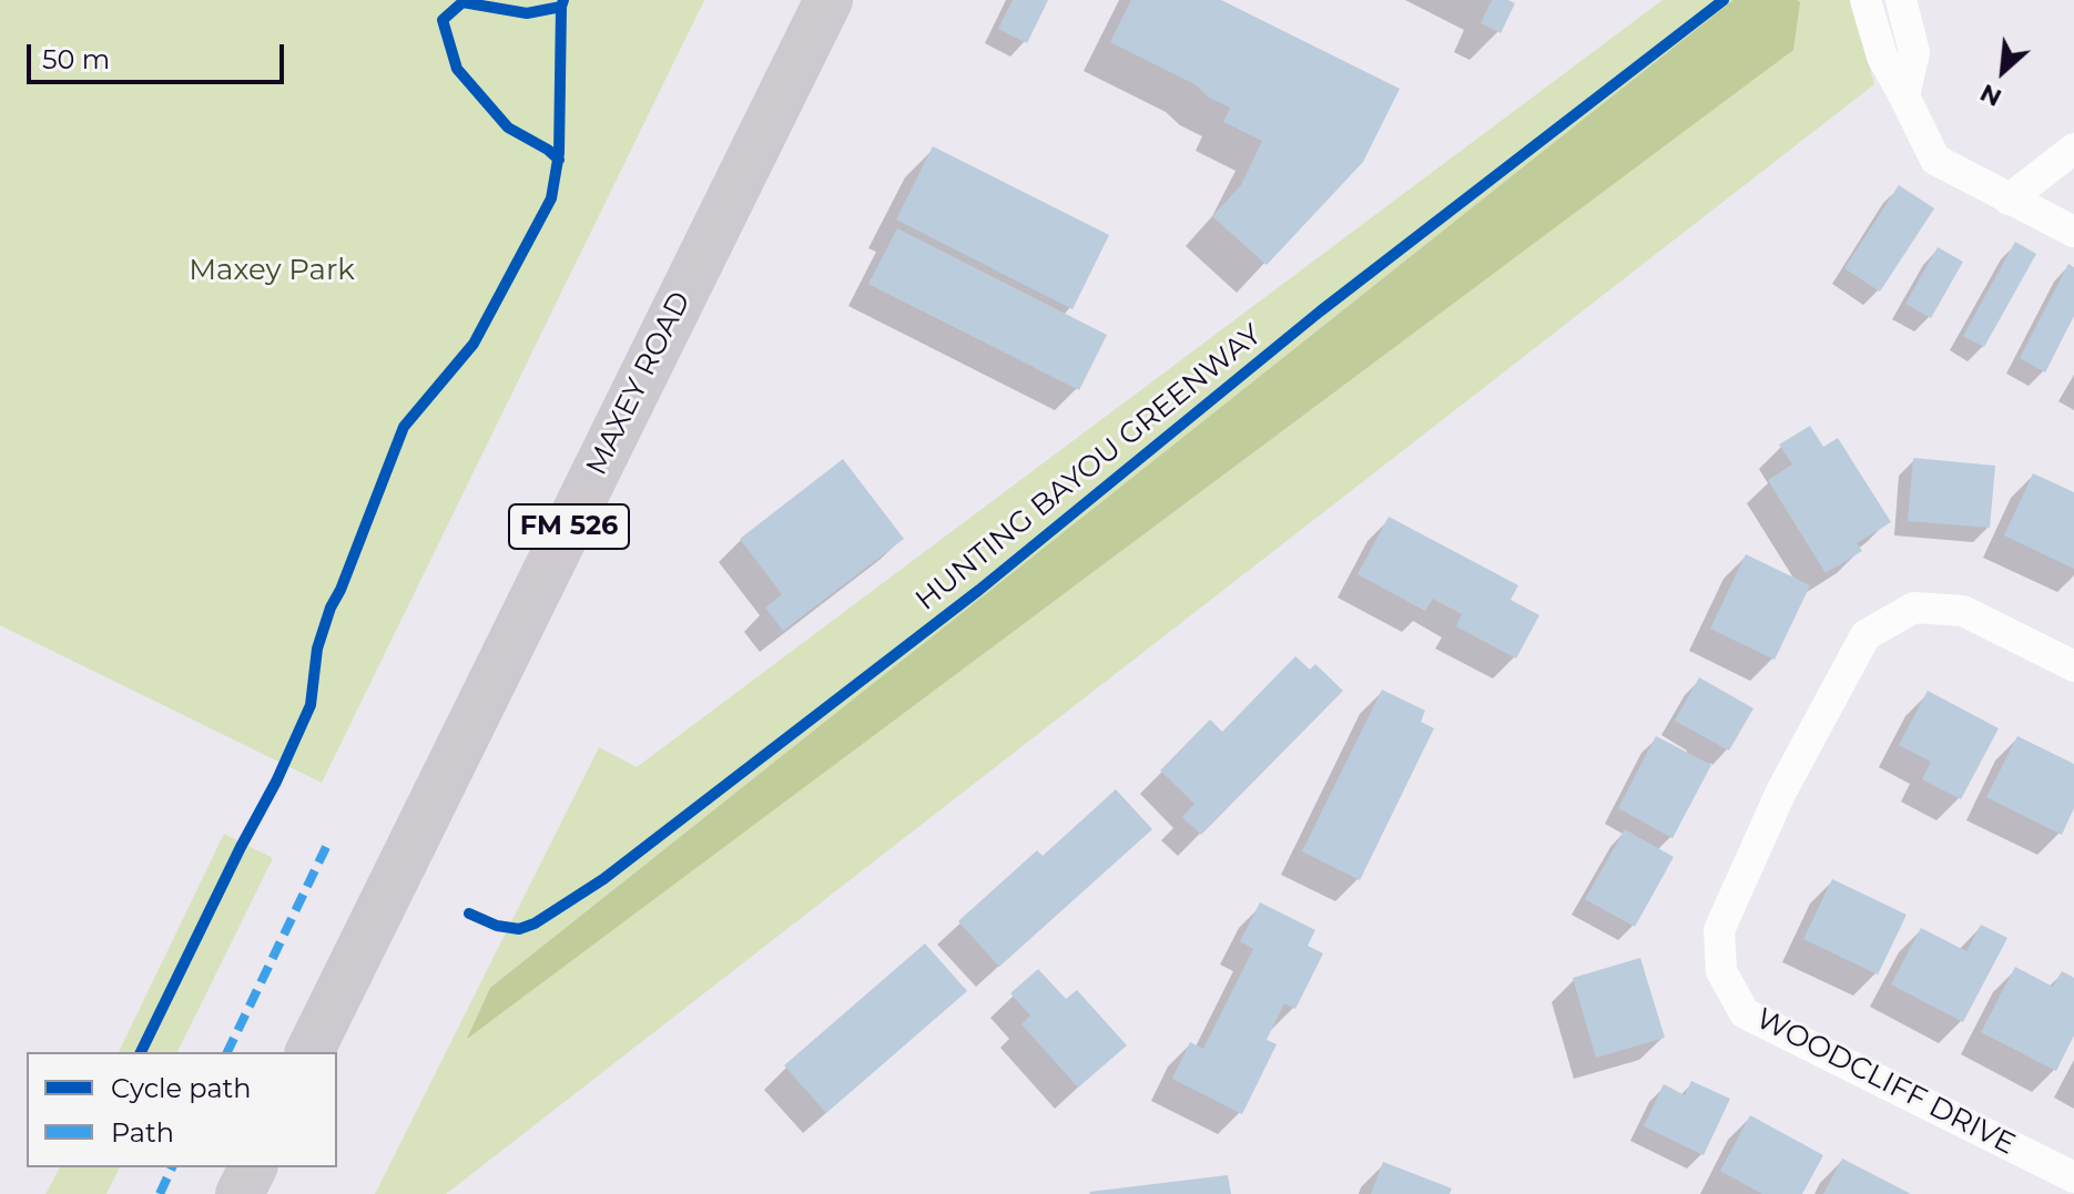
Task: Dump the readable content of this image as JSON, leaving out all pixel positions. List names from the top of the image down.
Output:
{
  "streets": {
    "main road": ["MAXEY ROAD", "FM 526"],
    "street": ["WOODCLIFF DRIVE"],
    "cycle path": ["HUNTING BAYOU GREENWAY"]
  },
  "parks": ["Maxey Park"],
  "legend": ["Cycle path", "Path"],
  "scale_bar": "50 m",
  "north": "bottom left"
}
